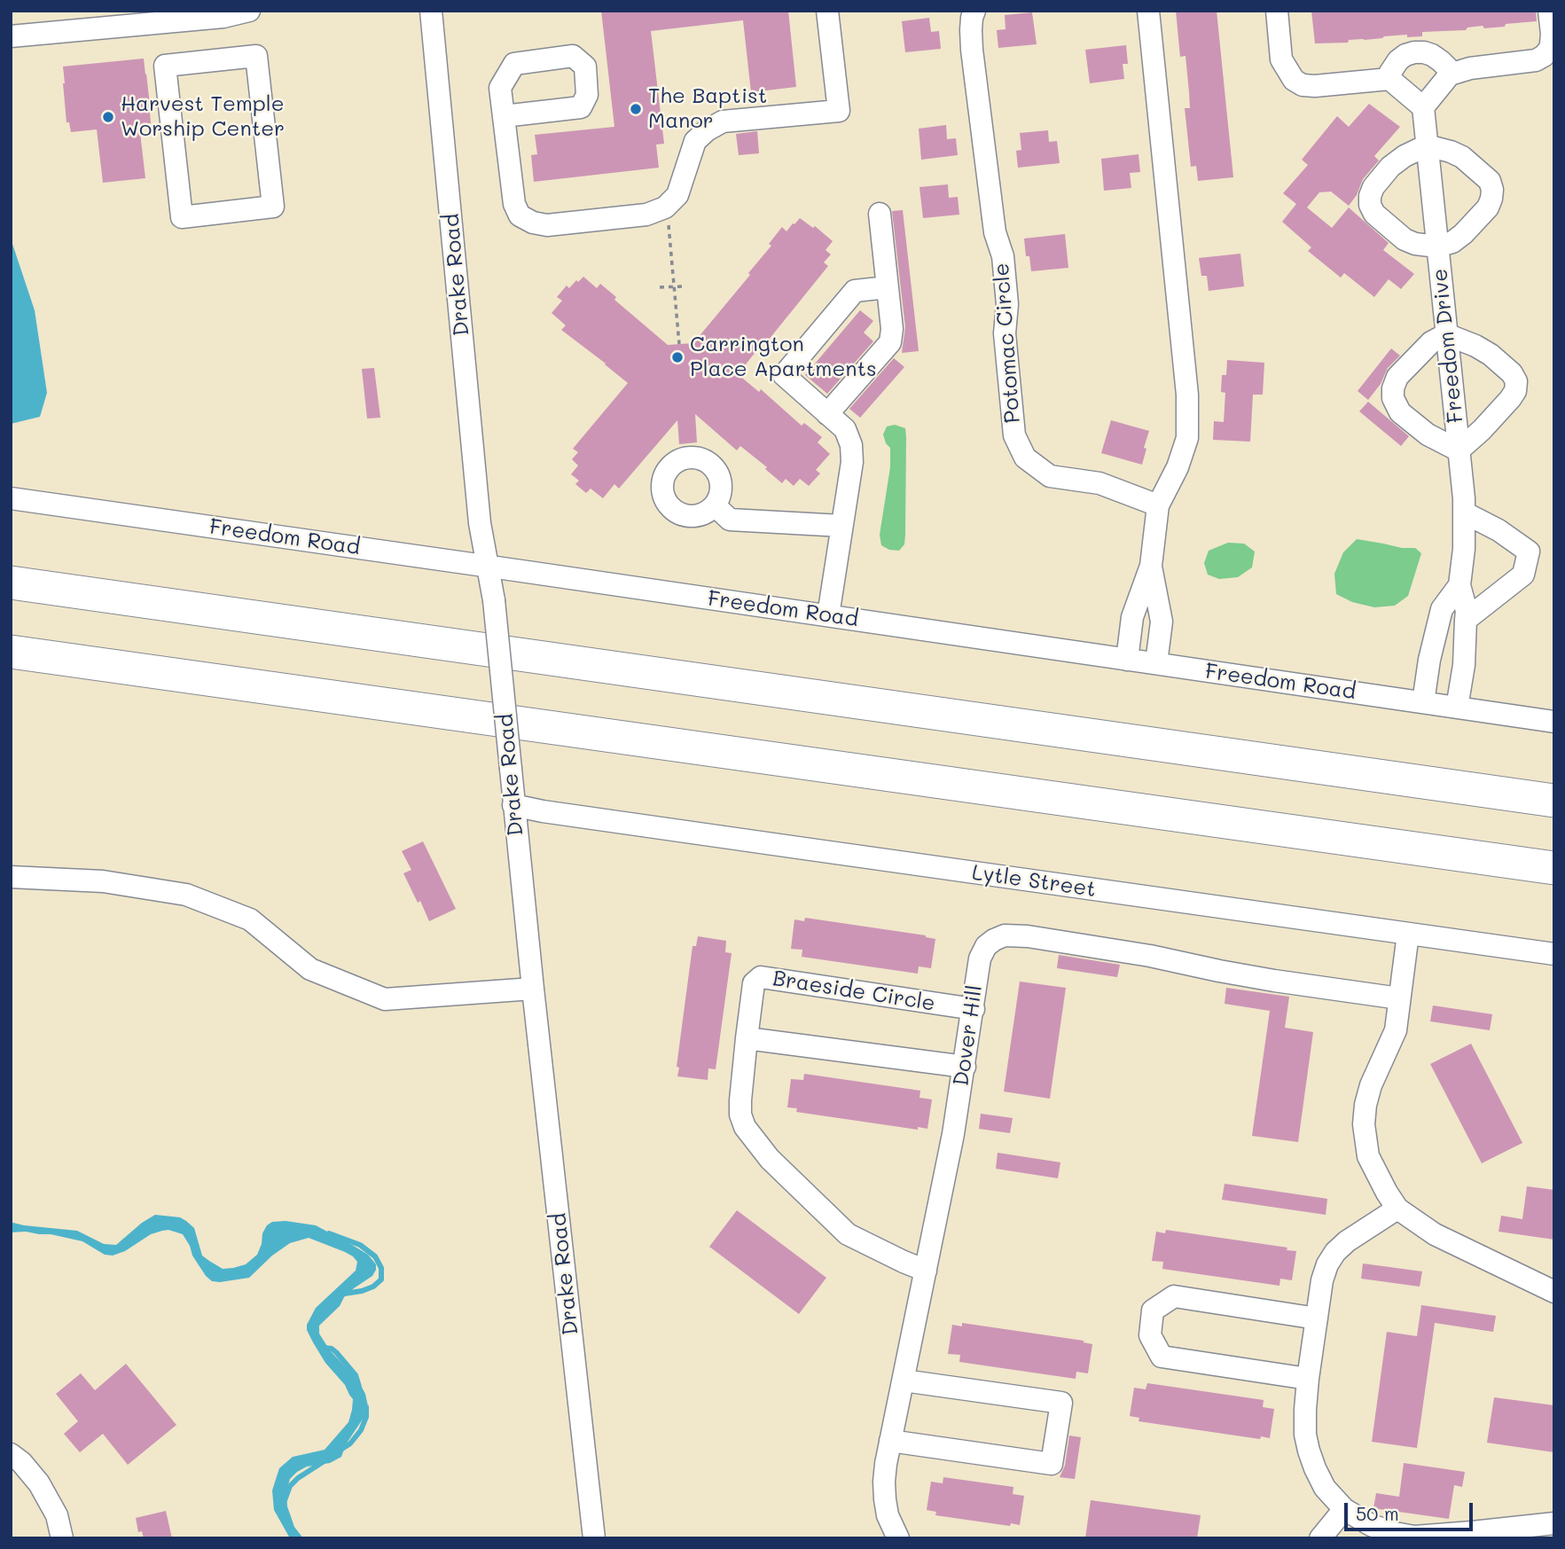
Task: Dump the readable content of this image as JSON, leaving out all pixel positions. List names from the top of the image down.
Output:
{
  "streets": {
    "street": [
      "Drake Road",
      "Potomac Circle",
      "Freedom Drive",
      "Freedom Road",
      "Lytle Street",
      "Braeside Circle",
      "Dover Hill"
    ]
  },
  "crossings": [
    ["Drake Road", "Freedom Road"],
    ["Drake Road", "Lytle Street"],
    ["Freedom Drive", "Freedom Road"],
    ["Braeside Circle", "Dover Hill"]
  ],
  "places": ["The Baptist Manor", "Harvest Temple Worship Center", "Carrington Place Apartments"],
  "scale_bar": "50 m"
}
